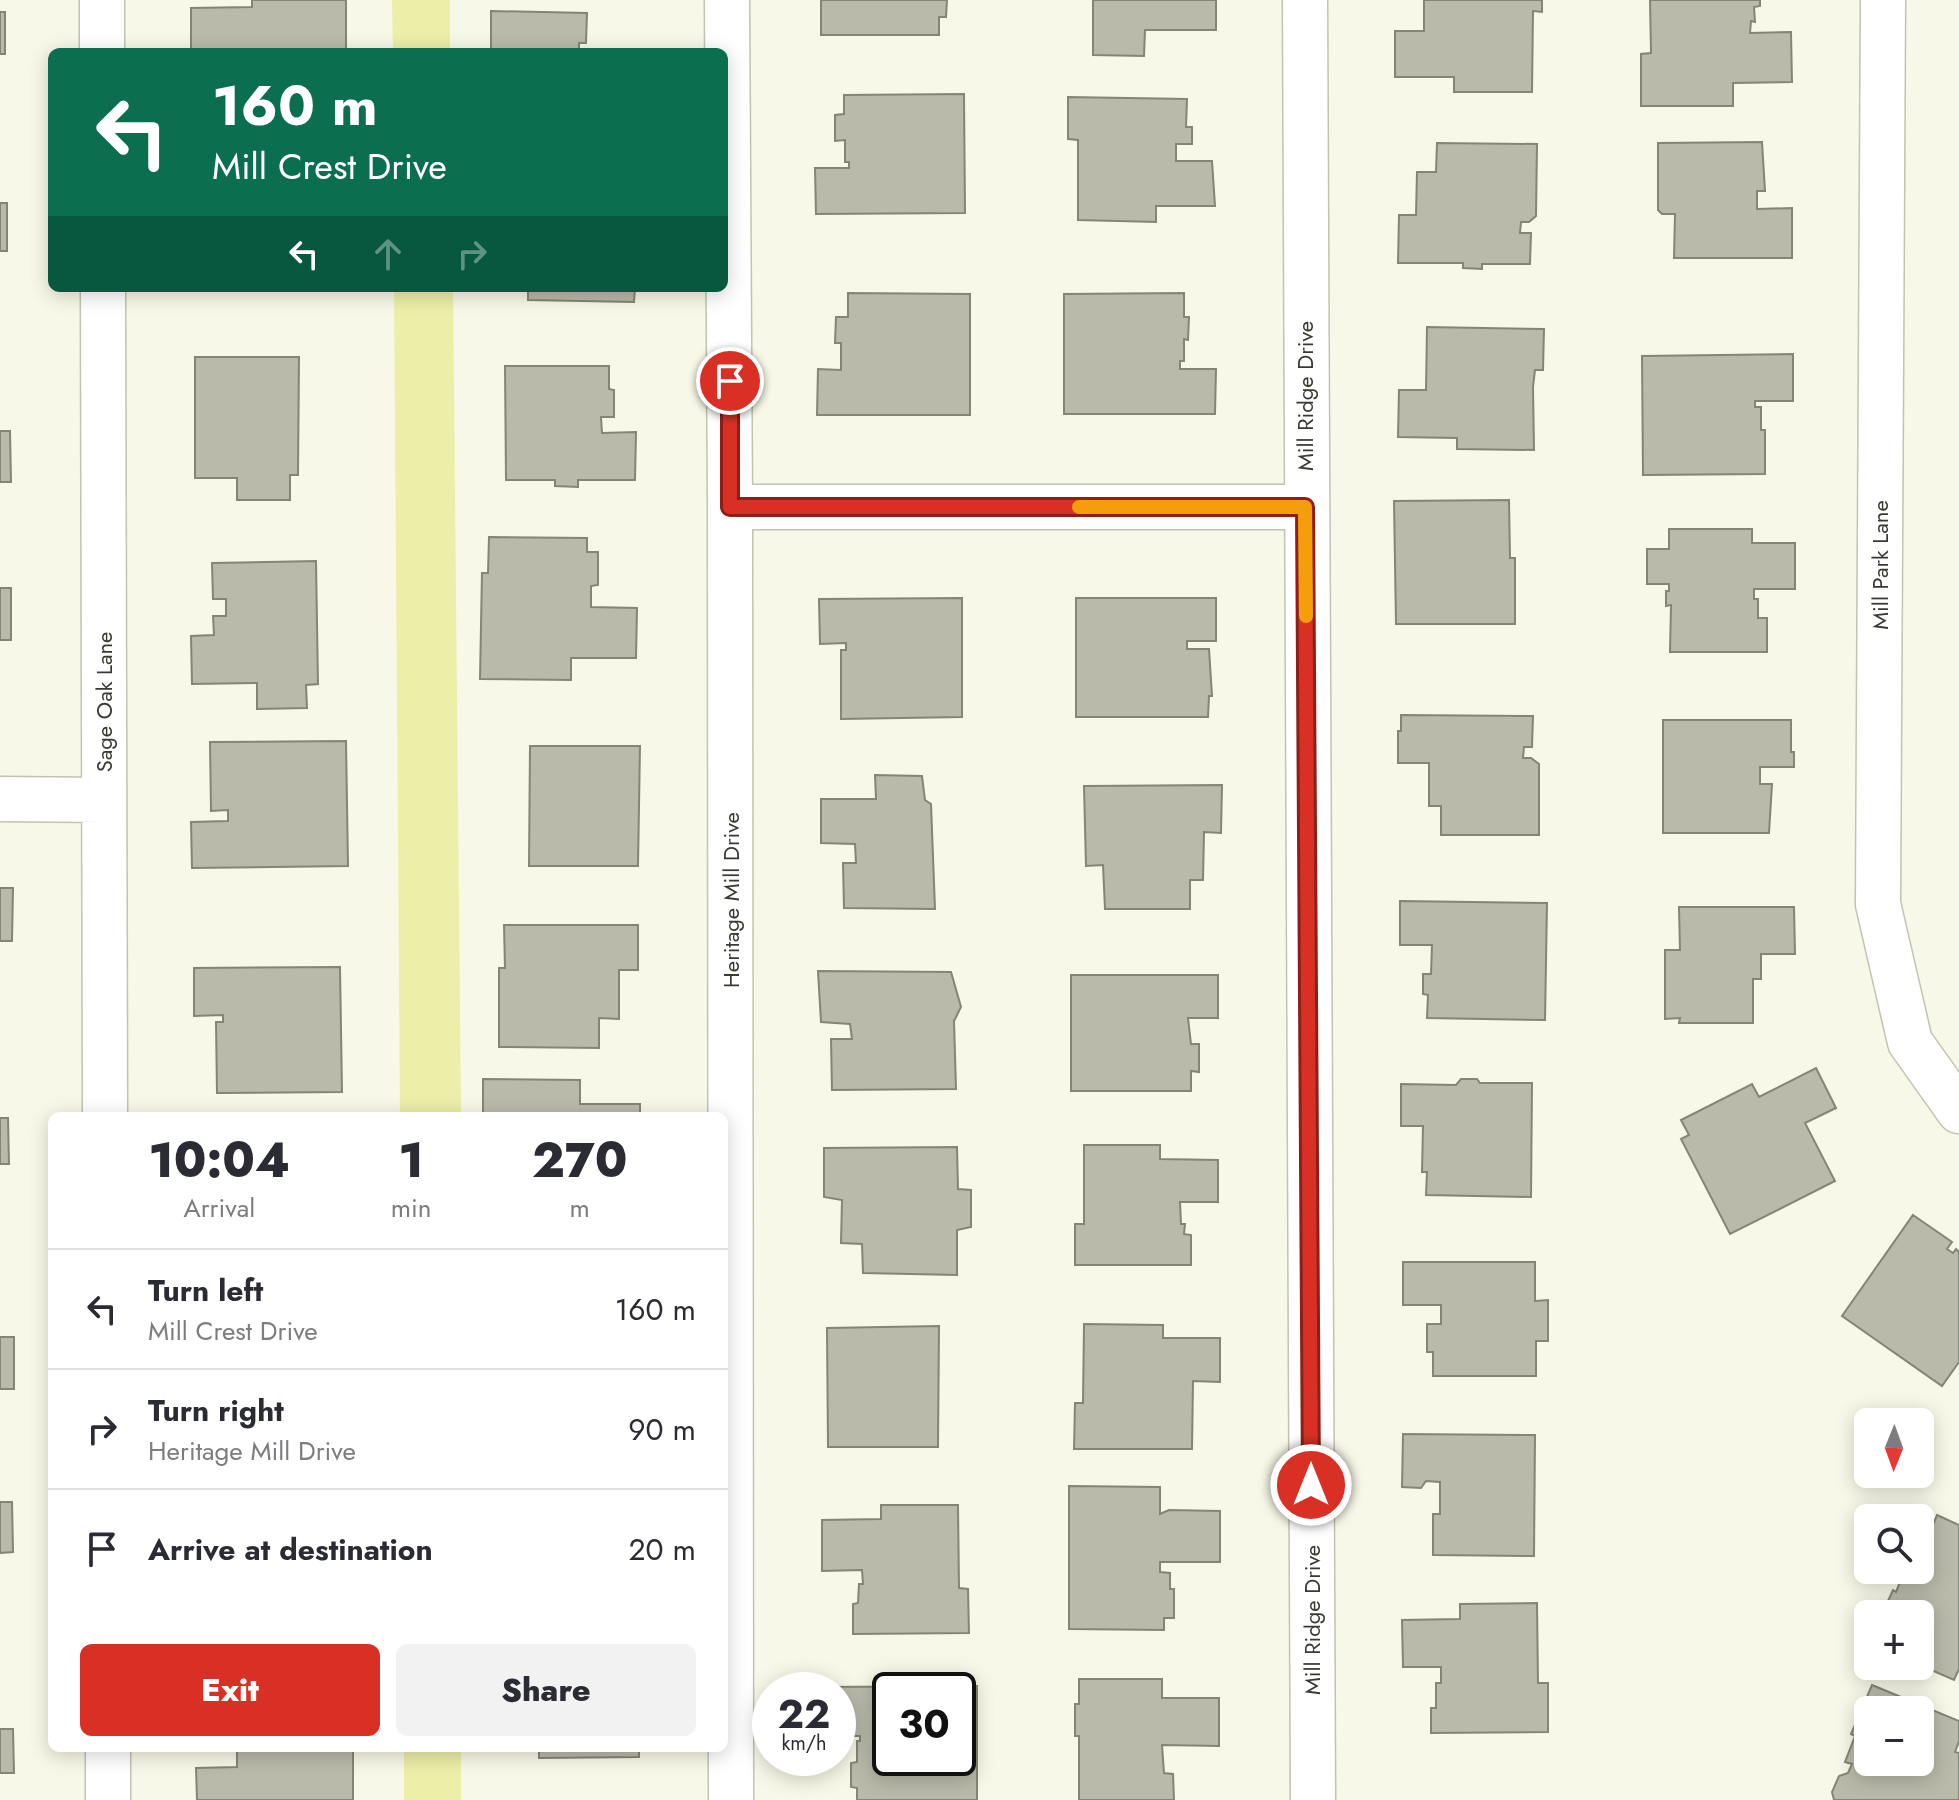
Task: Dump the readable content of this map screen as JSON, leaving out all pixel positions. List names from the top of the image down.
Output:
{
  "streets": {
    "street": [
      "Mill Ridge Drive",
      "Mill Park Lane",
      "Sage Oak Lane",
      "Heritage Mill Drive"
    ]
  },
  "north": "bottom",
  "page": {
    "turn": ["160 m", "Mill Crest Drive"],
    "eta": [
      "10:04",
      "Arrival",
      "1",
      "min",
      "270",
      "m"
    ],
    "list": [
      {
        "name": "Turn left",
        "note": "Mill Crest Drive",
        "value": "160 m"
      },
      {
        "name": "Turn right",
        "note": "Heritage Mill Drive",
        "value": "90 m"
      },
      {
        "name": "Arrive at destination",
        "value": "20 m"
      }
    ],
    "map_buttons": ["+", "−"],
    "buttons": ["Exit", "Share"],
    "speed": "22 km/h",
    "limit": "30"
  }
}
